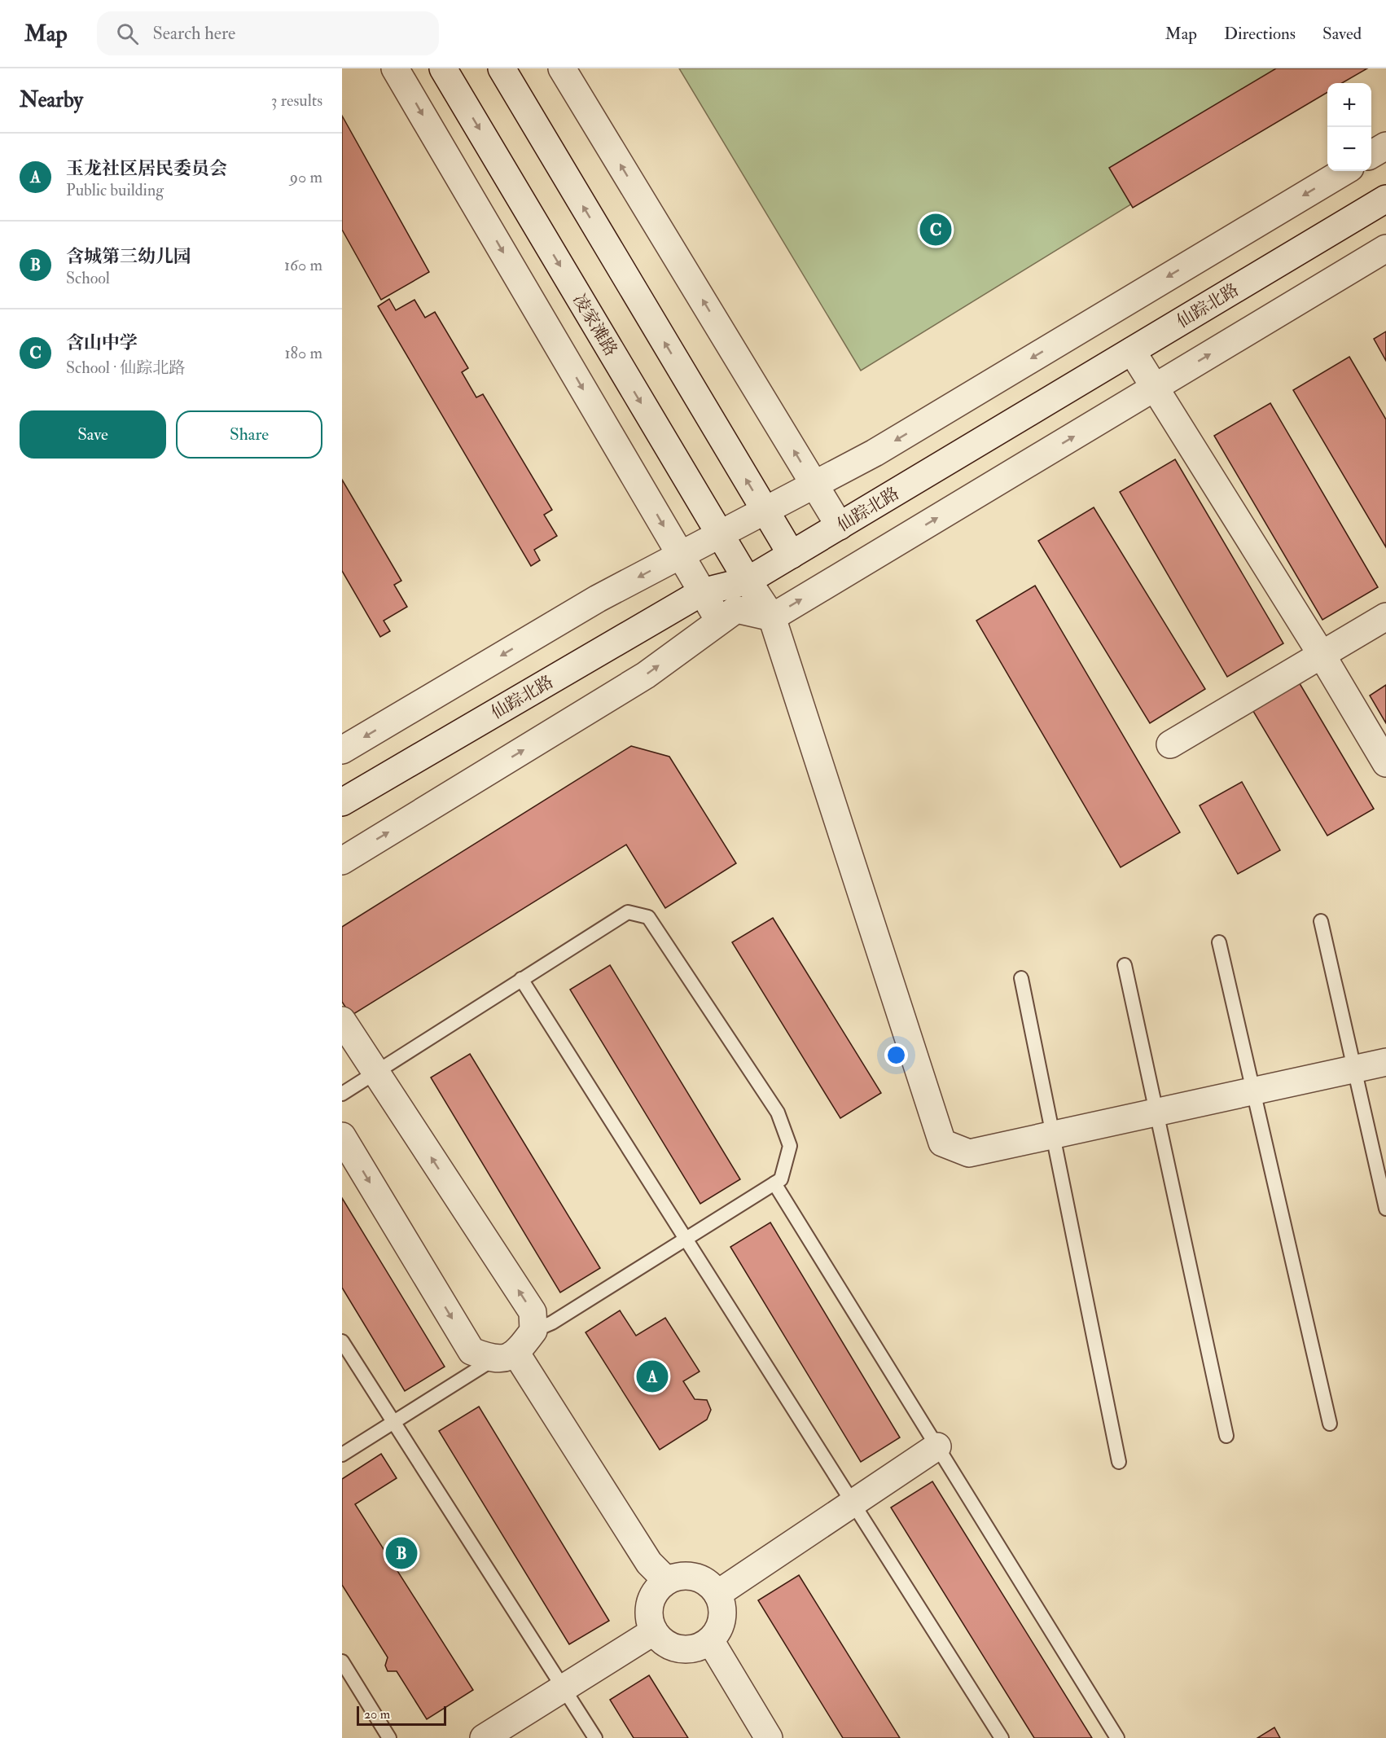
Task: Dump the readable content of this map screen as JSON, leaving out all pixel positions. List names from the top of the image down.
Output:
{
  "streets": {
    "street": ["仙踪北路", "凌家滩路"]
  },
  "crossings": [
    ["仙踪北路", "凌家滩路"]
  ],
  "scale_bar": "20 m",
  "page": {
    "header": "Map",
    "search": "Search here",
    "nav": ["Map", "Directions", "Saved"],
    "heading": ["Nearby", "3 results"],
    "map_buttons": ["+", "−"],
    "list": [
      {
        "mark": "A",
        "name": "玉龙社区居民委员会",
        "note": "Public building",
        "value": "90 m"
      },
      {
        "mark": "B",
        "name": "含城第三幼儿园",
        "note": "School",
        "value": "160 m"
      },
      {
        "mark": "C",
        "name": "含山中学",
        "note": "School · 仙踪北路",
        "value": "180 m"
      }
    ],
    "pins": ["C", "A", "B"],
    "buttons": ["Save", "Share"],
    "scale": "20 m"
  }
}
